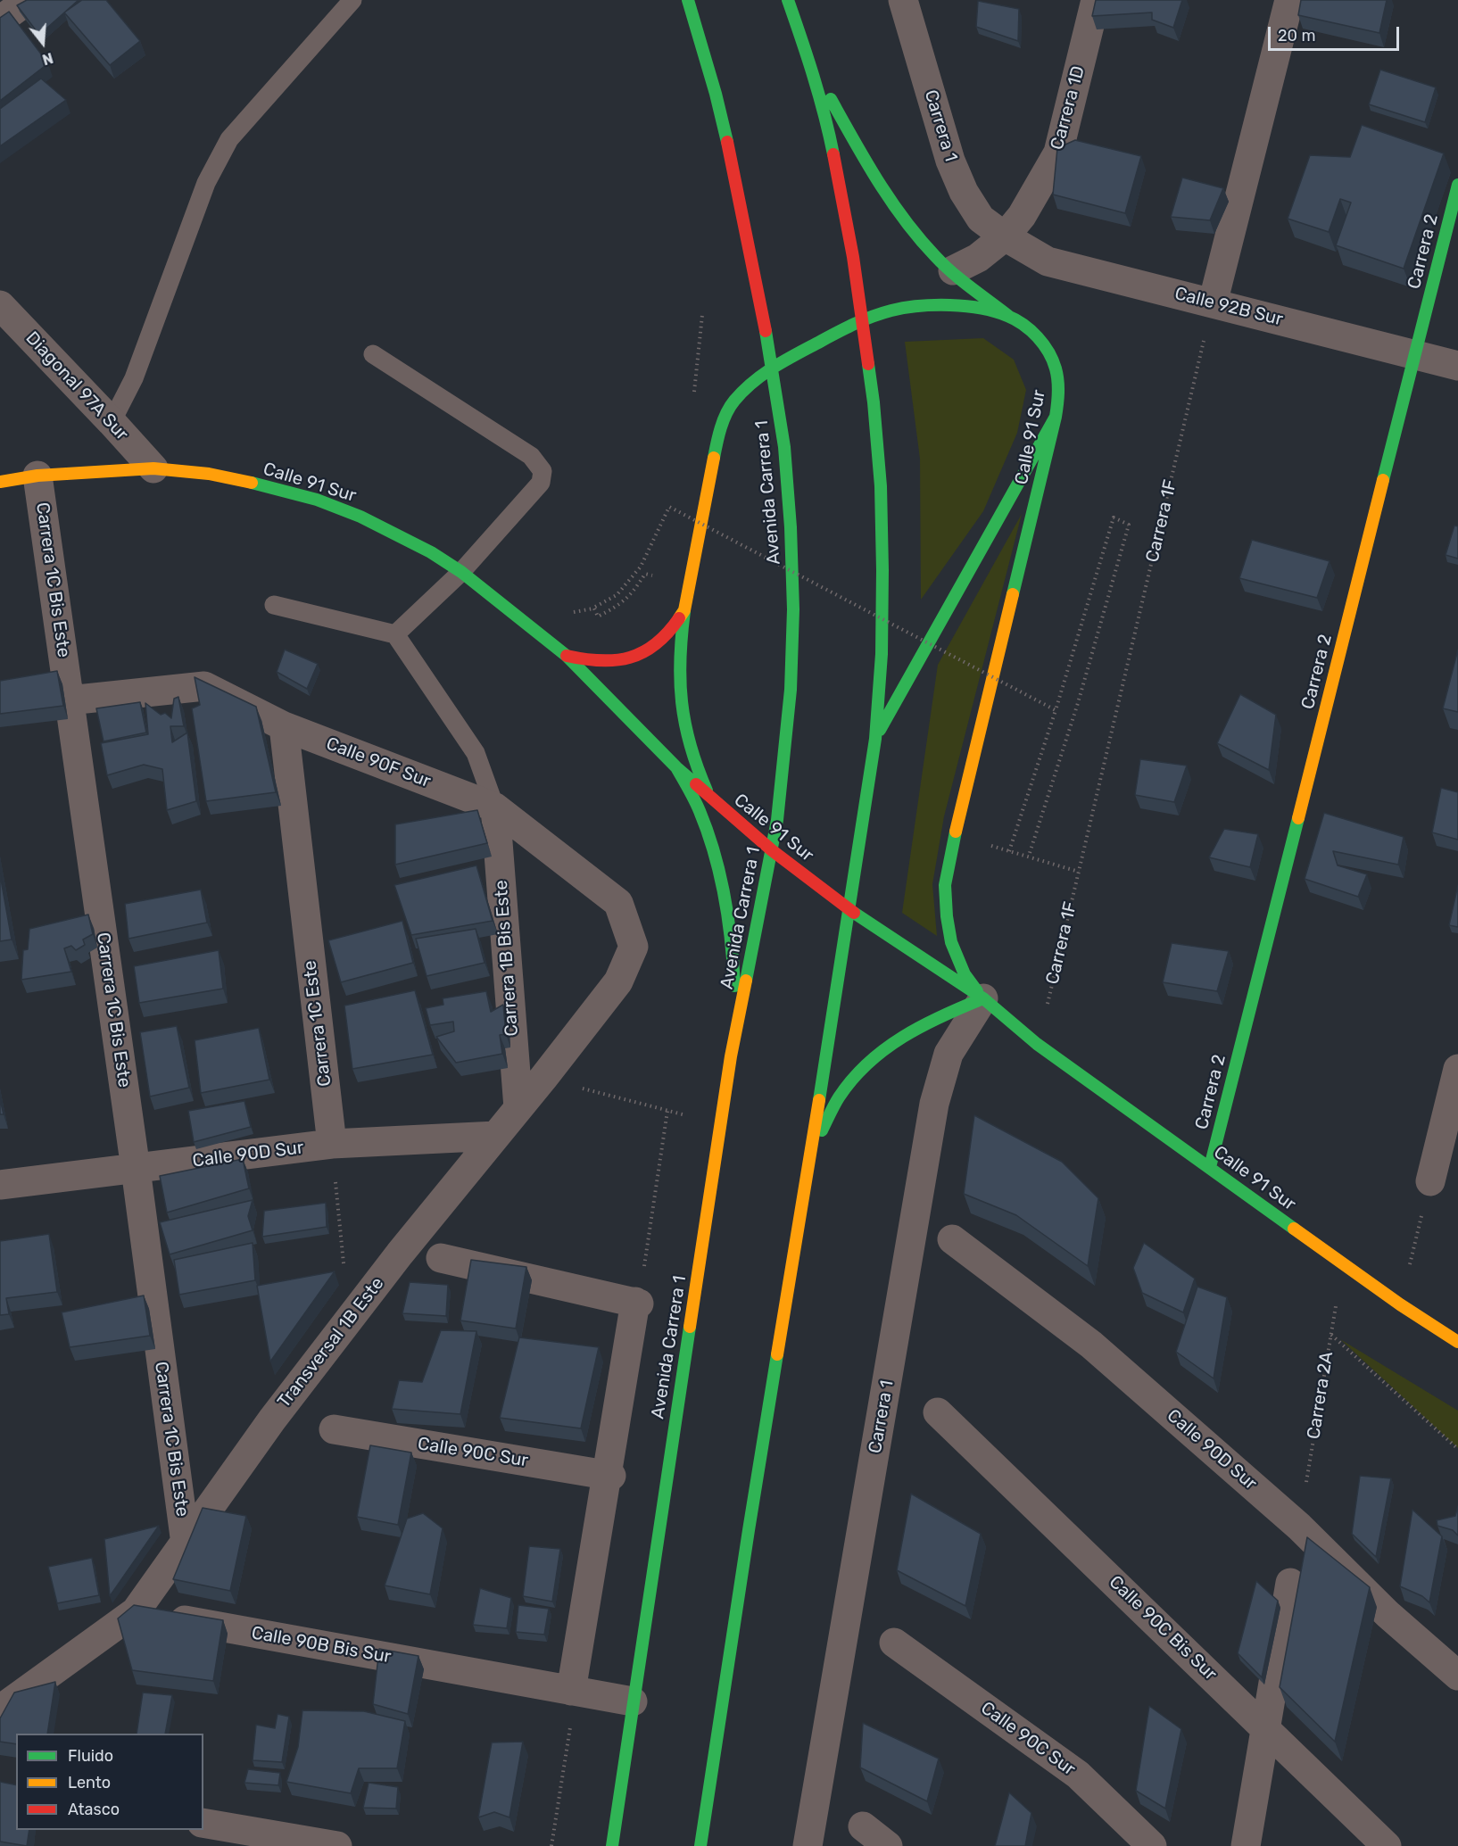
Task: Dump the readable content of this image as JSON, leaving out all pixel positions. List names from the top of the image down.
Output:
{
  "streets": {
    "main road": ["Carrera 2", "Calle 91 Sur", "Avenida Carrera 1"],
    "street": [
      "Carrera 1D",
      "Carrera 1",
      "Calle 92B Sur",
      "Diagonal 97A Sur",
      "Carrera 1C Bis Este",
      "Calle 90F Sur",
      "Carrera 1B Bis Este",
      "Carrera 1C Este",
      "Calle 90D Sur",
      "Transversal 1B Este",
      "Calle 90C Sur",
      "Calle 90C Bis Sur",
      "Calle 90B Bis Sur"
    ],
    "path": ["Carrera 1F", "Carrera 2A"]
  },
  "crossings": [
    ["Carrera 1D", "Carrera 1"],
    ["Carrera 1D", "Calle 92B Sur"],
    ["Carrera 1", "Calle 92B Sur"],
    ["Carrera 1", "Calle 91 Sur"],
    ["Carrera 2", "Calle 92B Sur"],
    ["Carrera 2", "Calle 91 Sur"],
    ["Calle 92B Sur", "Carrera 1F"],
    ["Diagonal 97A Sur", "Calle 91 Sur"],
    ["Calle 91 Sur", "Avenida Carrera 1"],
    ["Calle 91 Sur", "Carrera 1F"],
    ["Calle 91 Sur", "Carrera 1C Bis Este"],
    ["Calle 91 Sur", "Carrera 2A"],
    ["Avenida Carrera 1", "Calle 90B Bis Sur"],
    ["Carrera 1C Bis Este", "Calle 90F Sur"],
    ["Carrera 1C Bis Este", "Calle 90D Sur"],
    ["Carrera 1C Bis Este", "Transversal 1B Este"],
    ["Calle 90F Sur", "Carrera 1B Bis Este"],
    ["Calle 90F Sur", "Carrera 1C Este"],
    ["Calle 90F Sur", "Transversal 1B Este"],
    ["Carrera 1B Bis Este", "Transversal 1B Este"],
    ["Carrera 1C Este", "Calle 90D Sur"],
    ["Calle 90D Sur", "Transversal 1B Este"],
    ["Calle 90D Sur", "Carrera 2A"],
    ["Transversal 1B Este", "Calle 90B Bis Sur"]
  ],
  "legend": ["Fluido", "Lento", "Atasco"],
  "scale_bar": "20 m",
  "north": "bottom"
}
